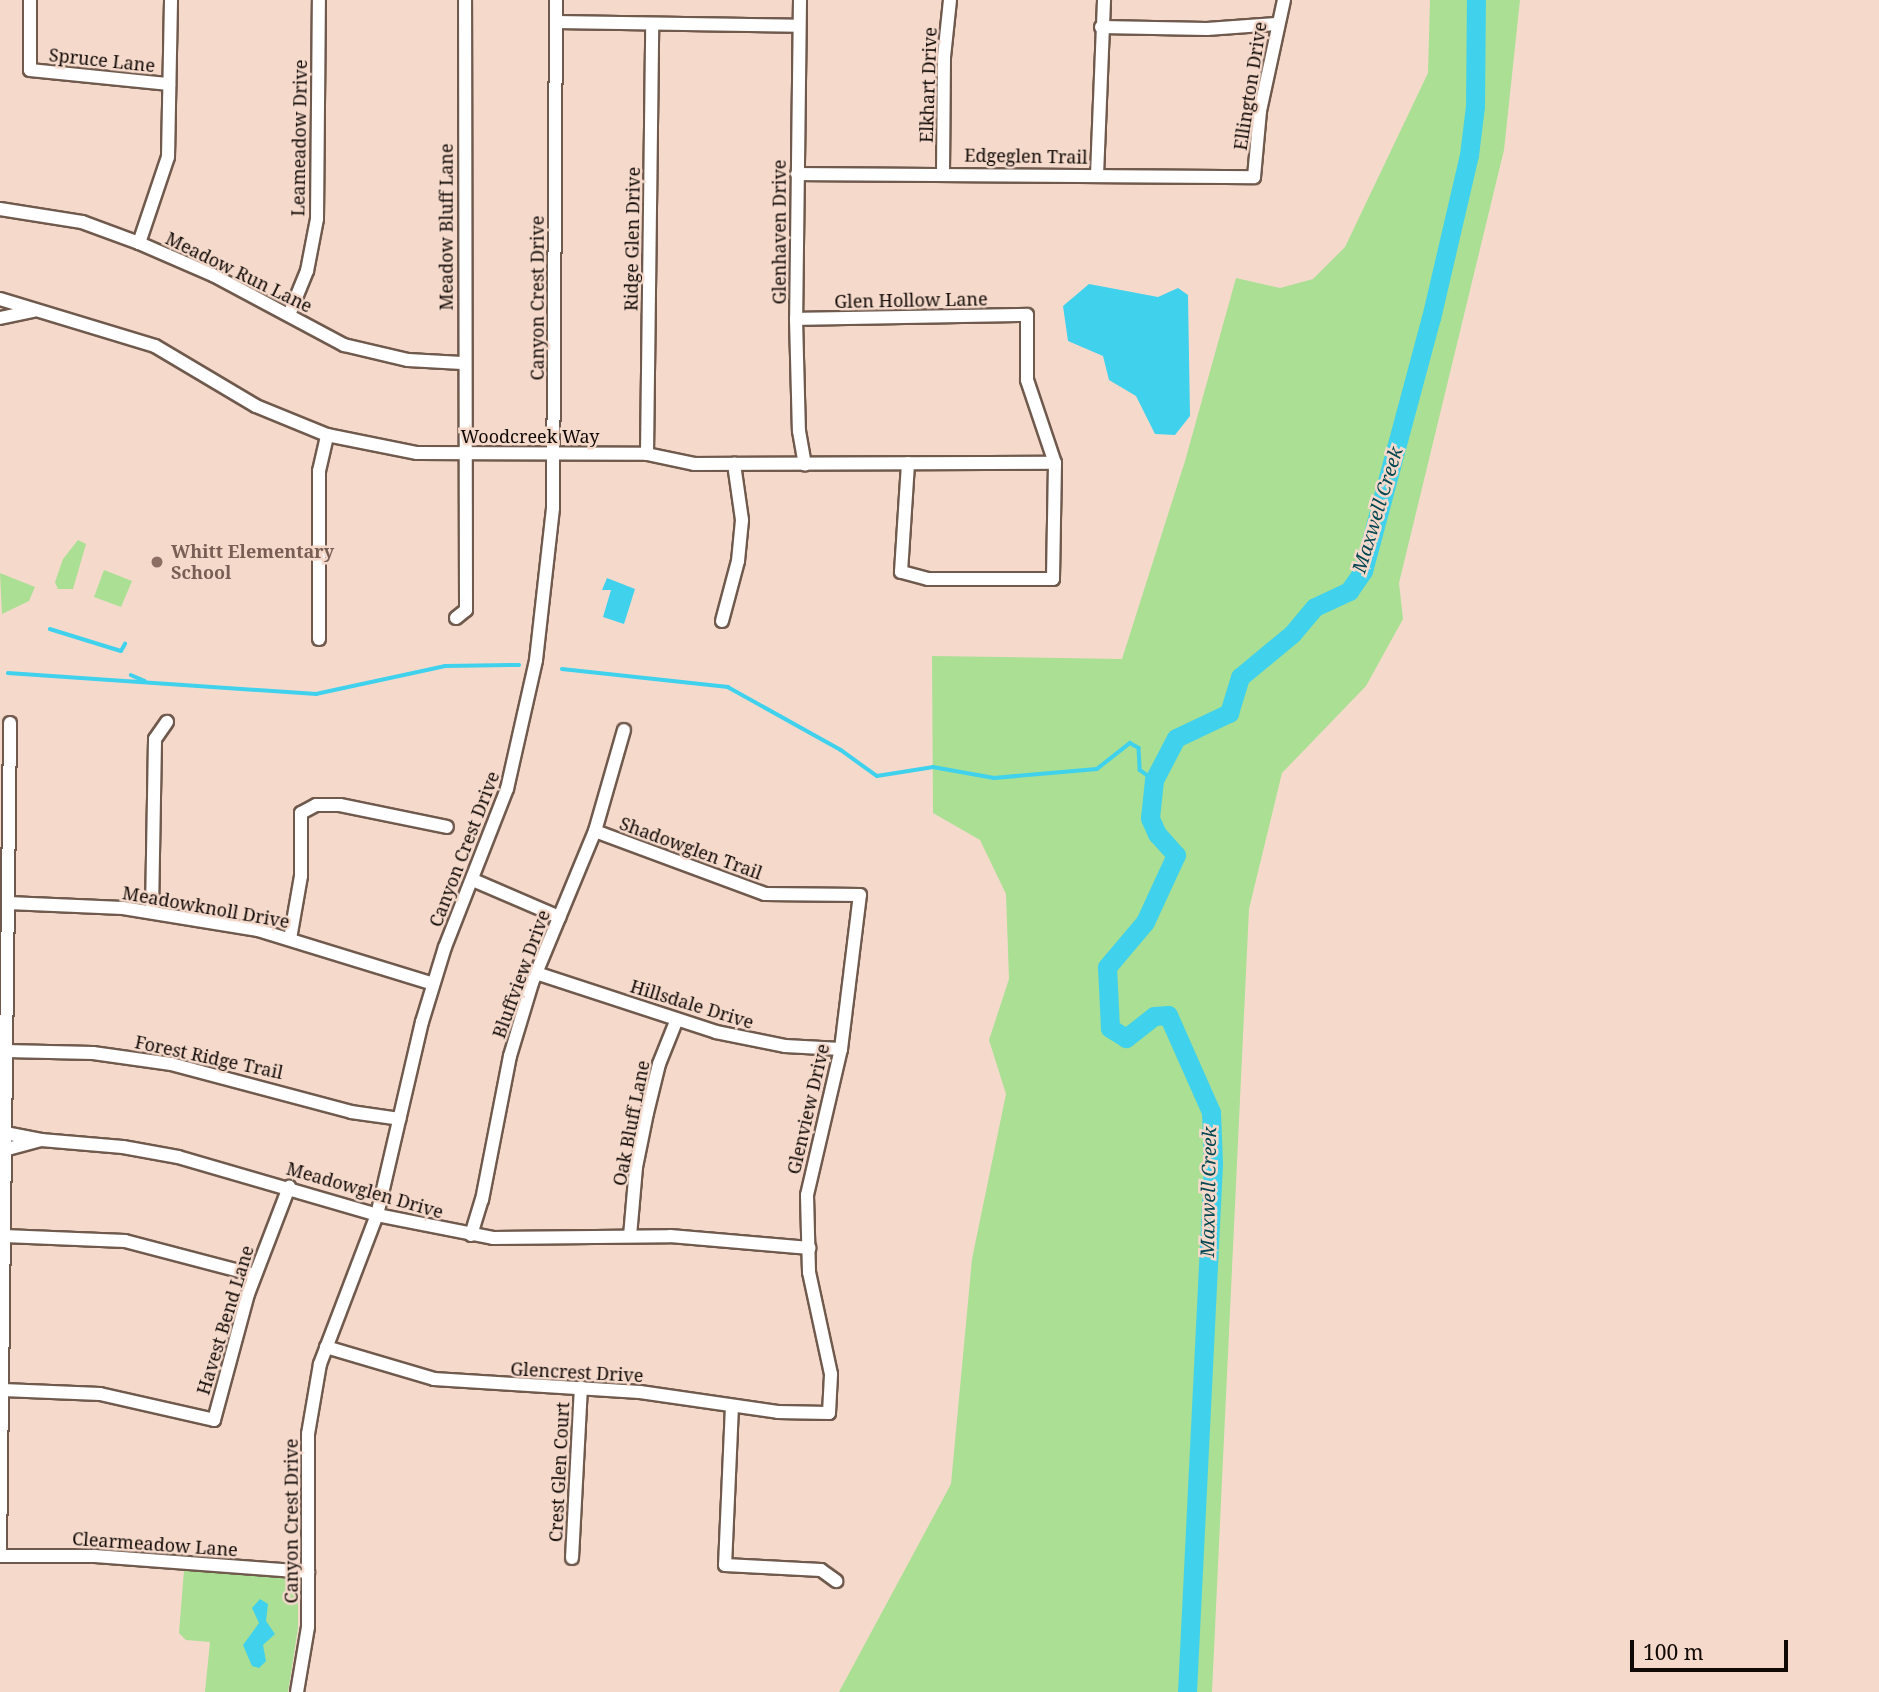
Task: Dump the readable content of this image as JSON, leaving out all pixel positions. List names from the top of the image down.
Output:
{
  "streets": {
    "street": [
      "Spruce Lane",
      "Elkhart Drive",
      "Ellington Drive",
      "Leameadow Drive",
      "Edgeglen Trail",
      "Meadow Bluff Lane",
      "Glenhaven Drive",
      "Ridge Glen Drive",
      "Meadow Run Lane",
      "Canyon Crest Drive",
      "Glen Hollow Lane",
      "Woodcreek Way",
      "Shadowglen Trail",
      "Meadowknoll Drive",
      "Bluffview Drive",
      "Hillsdale Drive",
      "Forest Ridge Trail",
      "Glenview Drive",
      "Oak Bluff Lane",
      "Meadowglen Drive",
      "Havest Bend Lane",
      "Glencrest Drive",
      "Crest Glen Court",
      "Clearmeadow Lane"
    ]
  },
  "crossings": [
    ["Elkhart Drive", "Edgeglen Trail"],
    ["Ellington Drive", "Edgeglen Trail"],
    ["Leameadow Drive", "Meadow Run Lane"],
    ["Edgeglen Trail", "Glenhaven Drive"],
    ["Meadow Bluff Lane", "Meadow Run Lane"],
    ["Meadow Bluff Lane", "Woodcreek Way"],
    ["Glenhaven Drive", "Glen Hollow Lane"],
    ["Glenhaven Drive", "Woodcreek Way"],
    ["Ridge Glen Drive", "Woodcreek Way"],
    ["Canyon Crest Drive", "Woodcreek Way"],
    ["Canyon Crest Drive", "Meadowknoll Drive"],
    ["Canyon Crest Drive", "Forest Ridge Trail"],
    ["Canyon Crest Drive", "Meadowglen Drive"],
    ["Canyon Crest Drive", "Glencrest Drive"],
    ["Canyon Crest Drive", "Clearmeadow Lane"],
    ["Glen Hollow Lane", "Woodcreek Way"],
    ["Shadowglen Trail", "Bluffview Drive"],
    ["Shadowglen Trail", "Glenview Drive"],
    ["Bluffview Drive", "Hillsdale Drive"],
    ["Bluffview Drive", "Meadowglen Drive"],
    ["Hillsdale Drive", "Glenview Drive"],
    ["Hillsdale Drive", "Oak Bluff Lane"],
    ["Glenview Drive", "Meadowglen Drive"],
    ["Glenview Drive", "Glencrest Drive"],
    ["Oak Bluff Lane", "Meadowglen Drive"],
    ["Meadowglen Drive", "Havest Bend Lane"],
    ["Glencrest Drive", "Crest Glen Court"]
  ],
  "water": ["Maxwell Creek"],
  "places": ["Whitt Elementary School"],
  "scale_bar": "100 m"
}
